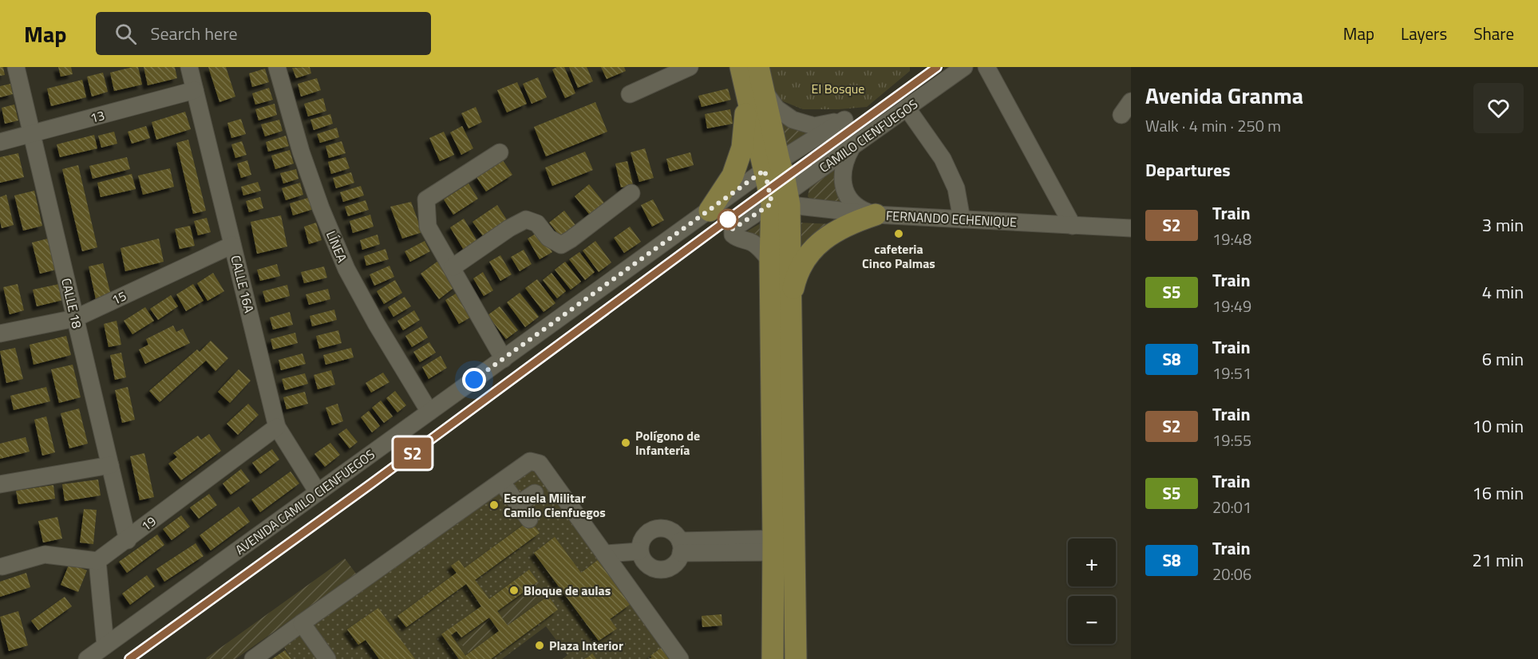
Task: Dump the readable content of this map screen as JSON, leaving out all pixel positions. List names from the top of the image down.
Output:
{
  "streets": {
    "street": [
      "13",
      "CAMILO CIENFUEGOS",
      "FERNANDO ECHENIQUE",
      "LÍNEA",
      "CALLE 16A",
      "15",
      "CALLE 18",
      "AVENIDA CAMILO CIENFUEGOS",
      "19"
    ]
  },
  "crossings": [
    ["13", "CALLE 16A"],
    ["13", "CALLE 18"],
    ["CAMILO CIENFUEGOS", "FERNANDO ECHENIQUE"],
    ["CAMILO CIENFUEGOS", "AVENIDA CAMILO CIENFUEGOS"],
    ["LÍNEA", "AVENIDA CAMILO CIENFUEGOS"],
    ["CALLE 16A", "15"],
    ["CALLE 16A", "AVENIDA CAMILO CIENFUEGOS"],
    ["CALLE 16A", "19"],
    ["15", "CALLE 18"],
    ["CALLE 18", "19"]
  ],
  "parks": ["El Bosque"],
  "places": [
    "cafeteria Cinco Palmas",
    "Polígono de Infantería",
    "Escuela Militar Camilo Cienfuegos",
    "Bloque de aulas",
    "Plaza Interior"
  ],
  "page": {
    "header": "Map",
    "search": "Search here",
    "nav": ["Map", "Layers", "Share"],
    "on_map": "S2",
    "heading": [
      ["Avenida Granma", "Walk · 4 min · 250 m"],
      "Departures"
    ],
    "list": [
      {
        "mark": "S2",
        "name": "Train",
        "note": "19:48",
        "value": "3 min"
      },
      {
        "mark": "S5",
        "name": "Train",
        "note": "19:49",
        "value": "4 min"
      },
      {
        "mark": "S8",
        "name": "Train",
        "note": "19:51",
        "value": "6 min"
      },
      {
        "mark": "S2",
        "name": "Train",
        "note": "19:55",
        "value": "10 min"
      },
      {
        "mark": "S5",
        "name": "Train",
        "note": "20:01",
        "value": "16 min"
      },
      {
        "mark": "S8",
        "name": "Train",
        "note": "20:06",
        "value": "21 min"
      }
    ],
    "map_buttons": ["+", "−"]
  }
}
